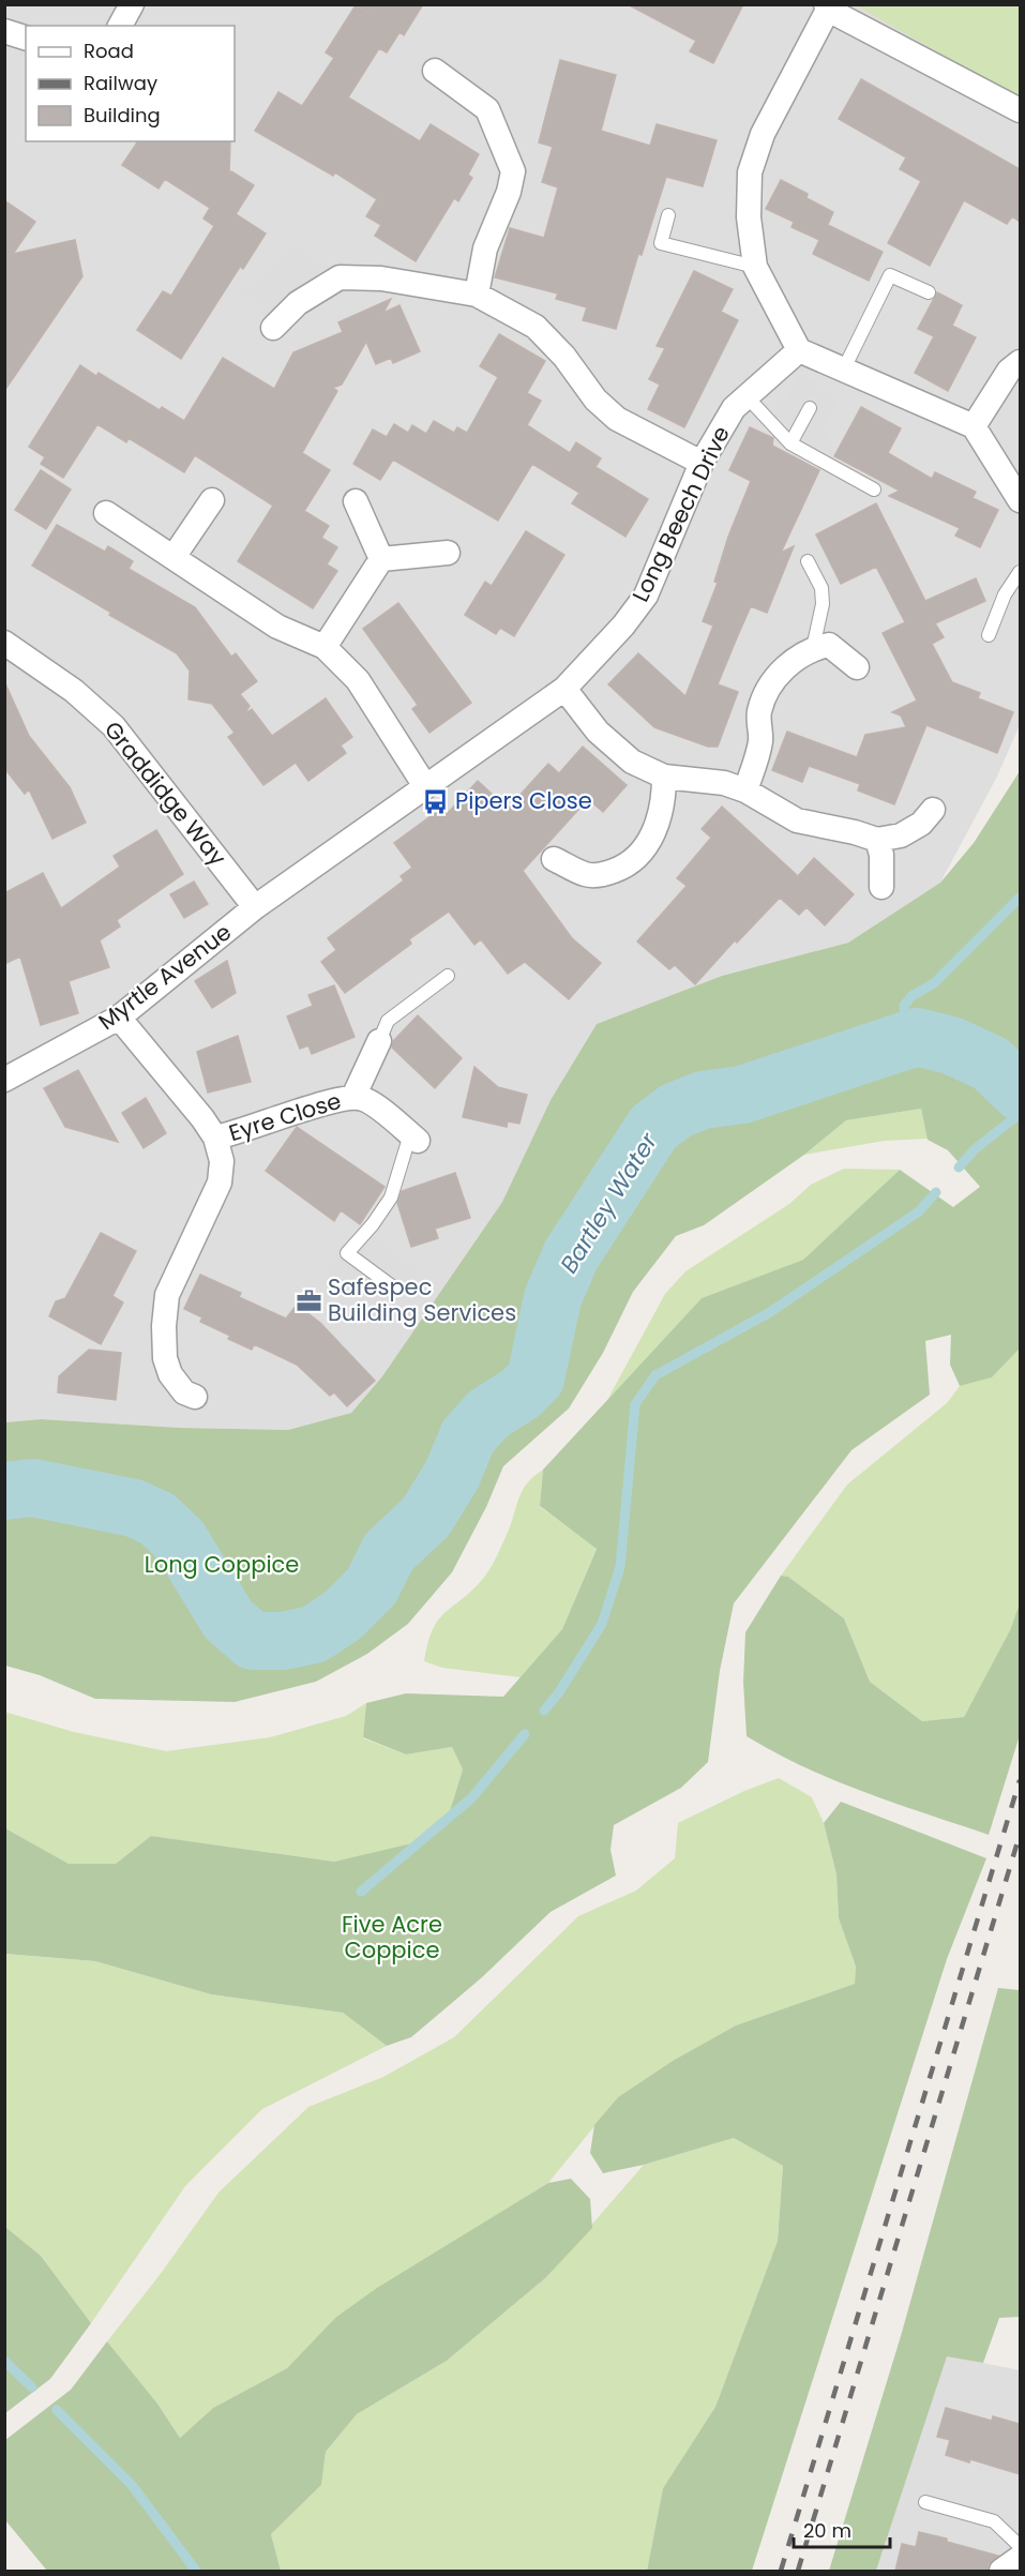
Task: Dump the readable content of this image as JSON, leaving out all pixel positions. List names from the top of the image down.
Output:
{
  "streets": {
    "street": [
      "Long Beech Drive",
      "Graddidge Way",
      "Myrtle Avenue",
      "Eyre Close"
    ]
  },
  "crossings": [
    ["Long Beech Drive", "Graddidge Way"],
    ["Long Beech Drive", "Myrtle Avenue"],
    ["Graddidge Way", "Myrtle Avenue"]
  ],
  "water": ["Bartley Water"],
  "parks": ["Long Coppice", "Five Acre Coppice"],
  "places": {
    "bus stop": ["Pipers Close"],
    "office": ["Safespec Building Services"]
  },
  "legend": ["Road", "Railway", "Building"],
  "scale_bar": "20 m"
}
